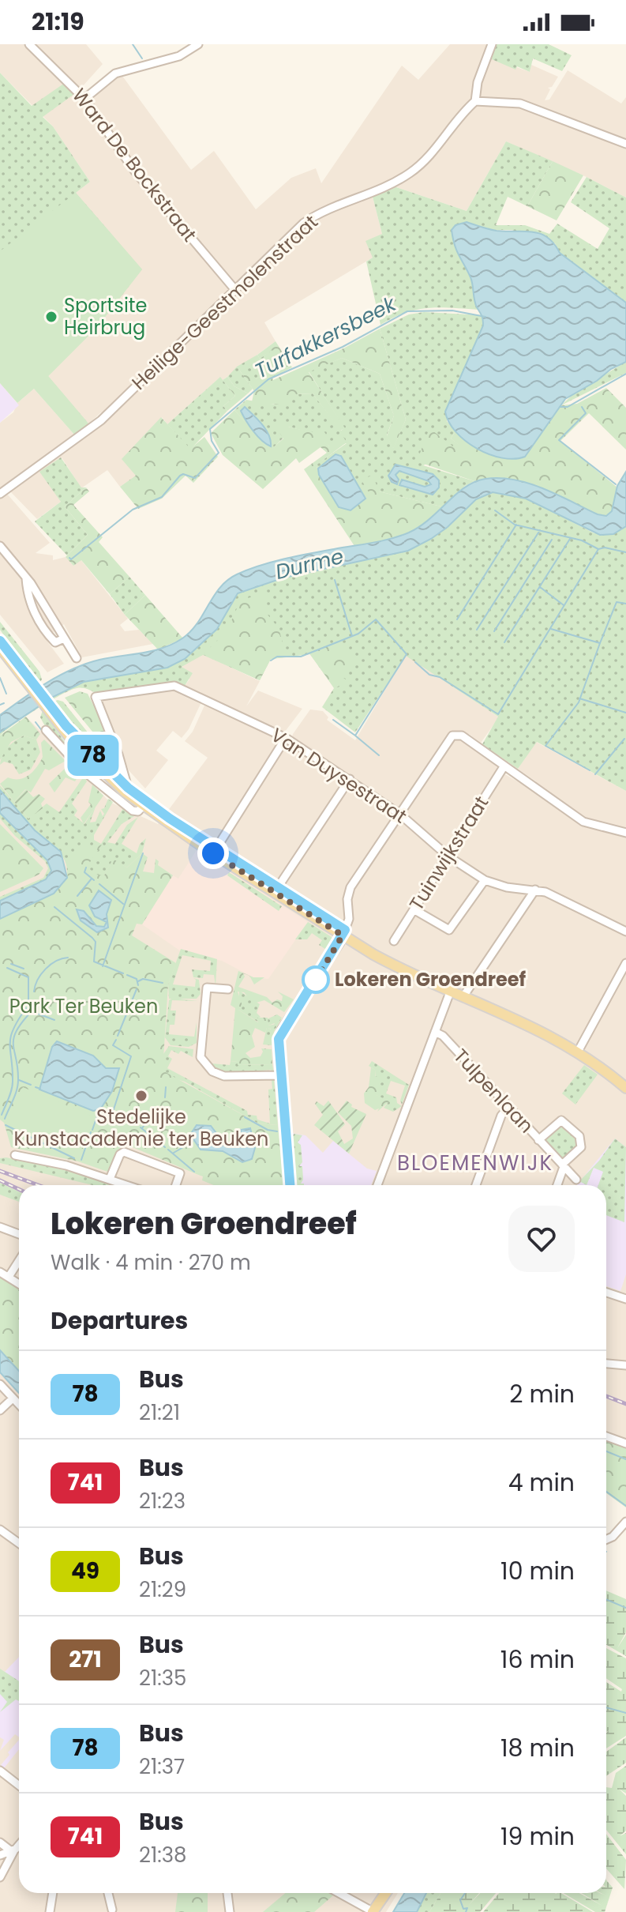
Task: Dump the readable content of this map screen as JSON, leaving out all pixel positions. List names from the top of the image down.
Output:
{
  "streets": {
    "street": [
      "Ward De Bockstraat",
      "Heilige-Geestmolenstraat",
      "Van Duysestraat",
      "Tuinwijkstraat",
      "Tulpenlaan"
    ]
  },
  "crossings": [
    ["Ward De Bockstraat", "Heilige-Geestmolenstraat"],
    ["Van Duysestraat", "Tuinwijkstraat"]
  ],
  "districts": ["BLOEMENWIJK"],
  "water": ["Turfakkersbeek", "Durme"],
  "parks": ["Park Ter Beuken"],
  "places": ["Sportsite Heirbrug", "Lokeren Groendreef", "Stedelijke Kunstacademie ter Beuken"],
  "lines": ["bus line 78"],
  "page": {
    "status": "21:19",
    "on_map": "78",
    "heading": [
      ["Lokeren Groendreef", "Walk · 4 min · 270 m"],
      "Departures"
    ],
    "list": [
      {
        "mark": "78",
        "name": "Bus",
        "note": "21:21",
        "value": "2 min"
      },
      {
        "mark": "741",
        "name": "Bus",
        "note": "21:23",
        "value": "4 min"
      },
      {
        "mark": "49",
        "name": "Bus",
        "note": "21:29",
        "value": "10 min"
      },
      {
        "mark": "271",
        "name": "Bus",
        "note": "21:35",
        "value": "16 min"
      },
      {
        "mark": "78",
        "name": "Bus",
        "note": "21:37",
        "value": "18 min"
      },
      {
        "mark": "741",
        "name": "Bus",
        "note": "21:38",
        "value": "19 min"
      }
    ]
  }
}
